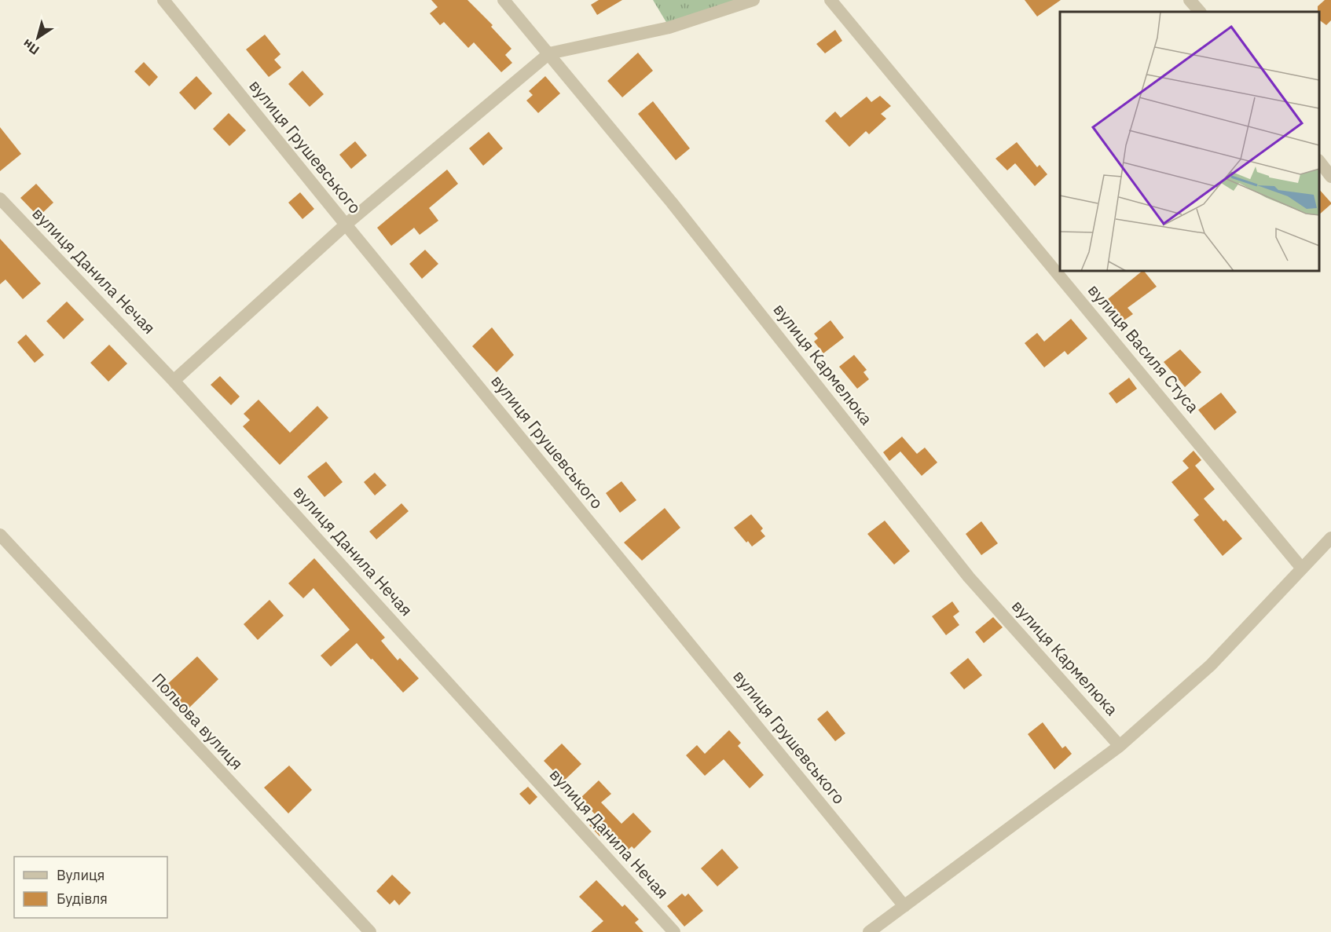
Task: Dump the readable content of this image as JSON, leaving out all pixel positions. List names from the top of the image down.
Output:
{
  "streets": {
    "street": [
      "вулиця Грушевського",
      "вулиця Данила Нечая",
      "вулиця Василя Стуса",
      "вулиця Кармелюка",
      "Польова вулиця"
    ]
  },
  "legend": ["Вулиця", "Будівля"],
  "north": "bottom left"
}
